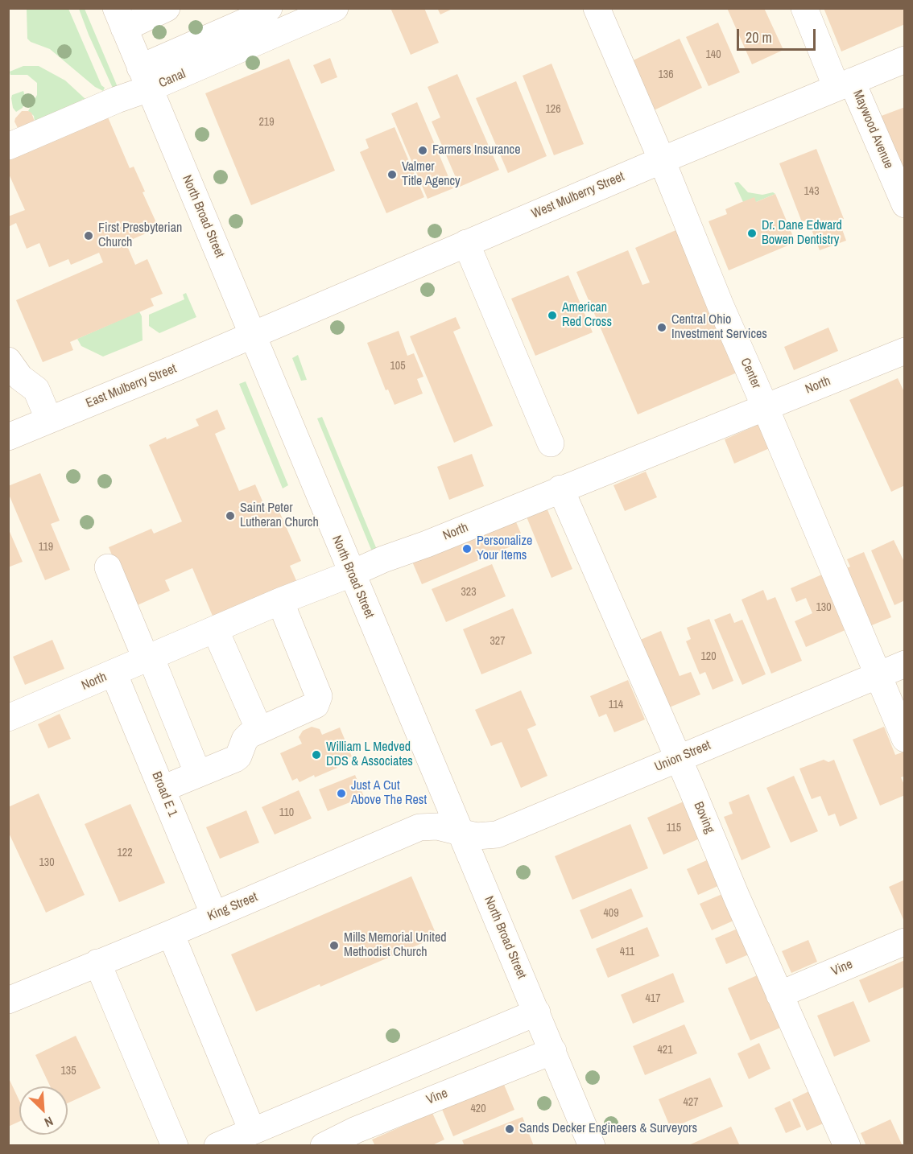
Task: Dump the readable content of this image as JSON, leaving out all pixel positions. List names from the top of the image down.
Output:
{
  "streets": {
    "street": [
      "Canal",
      "Maywood Avenue",
      "West Mulberry Street",
      "North Broad Street",
      "Center",
      "North",
      "East Mulberry Street",
      "Union Street",
      "Broad E 1",
      "Boving",
      "King Street",
      "Vine"
    ]
  },
  "crossings": [
    ["Canal", "North Broad Street"],
    ["Maywood Avenue", "West Mulberry Street"],
    ["West Mulberry Street", "North Broad Street"],
    ["West Mulberry Street", "Center"],
    ["West Mulberry Street", "East Mulberry Street"],
    ["North Broad Street", "North"],
    ["North Broad Street", "East Mulberry Street"],
    ["North Broad Street", "Union Street"],
    ["North Broad Street", "King Street"],
    ["North Broad Street", "Vine"],
    ["Center", "North"],
    ["Center", "Union Street"],
    ["North", "Broad E 1"],
    ["North", "Boving"],
    ["Union Street", "Boving"],
    ["Union Street", "King Street"],
    ["Broad E 1", "King Street"],
    ["Boving", "Vine"]
  ],
  "places": [
    "Farmers Insurance",
    "Valmer Title Agency",
    "Dr. Dane Edward Bowen Dentistry",
    "First Presbyterian Church",
    "American Red Cross",
    "Central Ohio Investment Services",
    "Saint Peter Lutheran Church",
    "Personalize Your Items",
    "William L Medved DDS & Associates",
    "Just A Cut Above The Rest",
    "Mills Memorial United Methodist Church",
    "Sands Decker Engineers & Surveyors"
  ],
  "house_numbers": [
    "140",
    "136",
    "126",
    "219",
    "143",
    "105",
    "119",
    "323",
    "130",
    "327",
    "120",
    "114",
    "110",
    "115",
    "122",
    "130",
    "409",
    "411",
    "417",
    "421",
    "135",
    "427",
    "420"
  ],
  "scale_bar": "20 m",
  "north": "bottom right"
}
